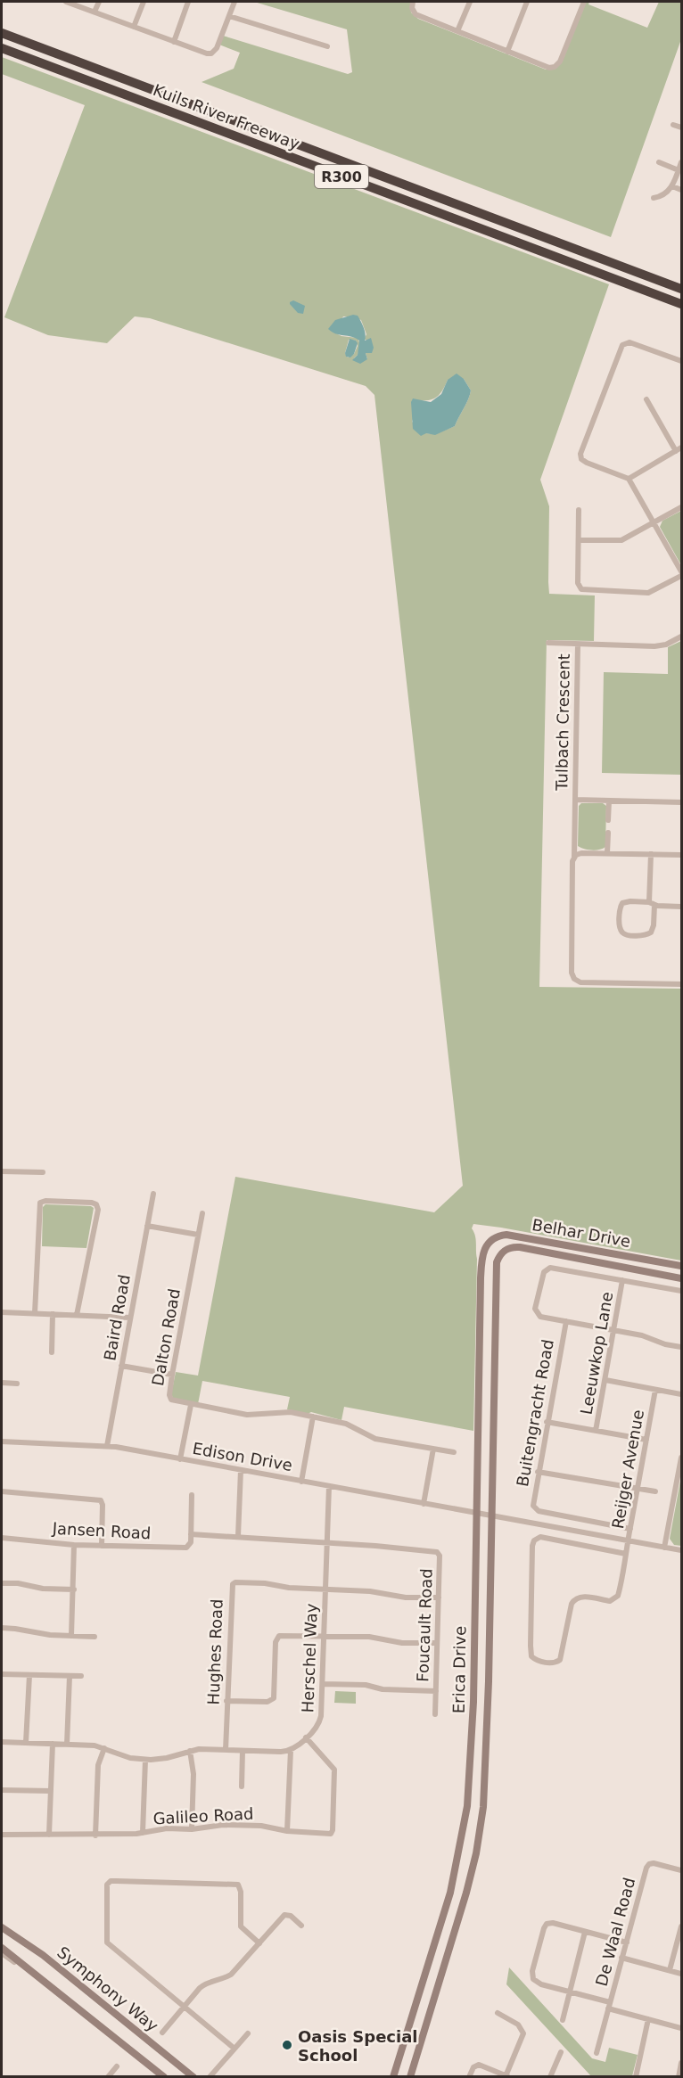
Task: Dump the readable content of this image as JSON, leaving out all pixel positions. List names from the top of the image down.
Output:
{
  "streets": {
    "highway": ["Kuils River Freeway", "R300"],
    "main road": ["Belhar Drive", "Erica Drive", "Symphony Way"],
    "street": [
      "Tulbach Crescent",
      "Baird Road",
      "Dalton Road",
      "Leeuwkop Lane",
      "Buitengracht Road",
      "Edison Drive",
      "Reijger Avenue",
      "Jansen Road",
      "Foucault Road",
      "Hughes Road",
      "Herschel Way",
      "Galileo Road",
      "De Waal Road"
    ]
  },
  "crossings": [
    ["Belhar Drive", "Erica Drive"],
    ["Baird Road", "Edison Drive"],
    ["Buitengracht Road", "Reijger Avenue"],
    ["Edison Drive", "Reijger Avenue"],
    ["Edison Drive", "Herschel Way"],
    ["Edison Drive", "Erica Drive"],
    ["Foucault Road", "Herschel Way"],
    ["Hughes Road", "Herschel Way"],
    ["Herschel Way", "Galileo Road"]
  ],
  "places": ["Oasis Special School"]
}
